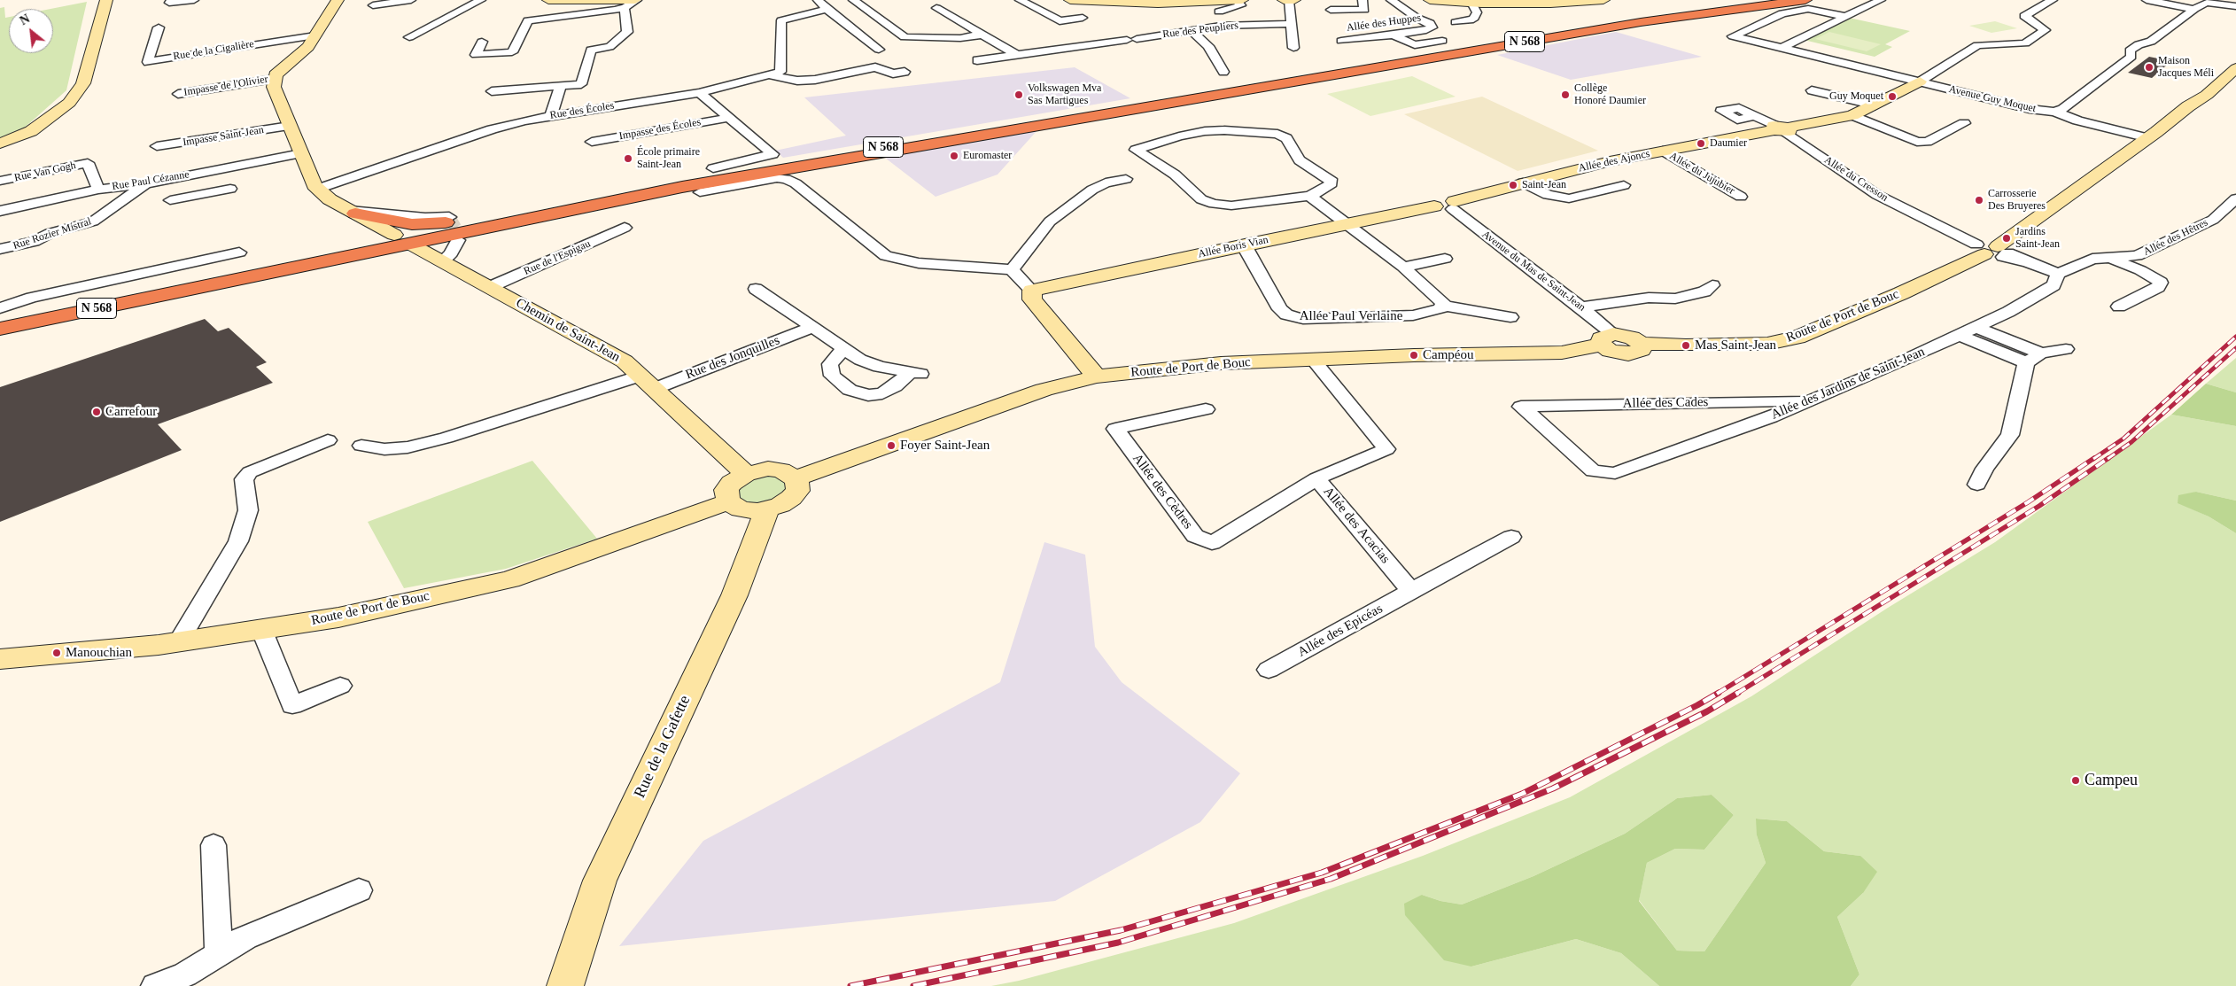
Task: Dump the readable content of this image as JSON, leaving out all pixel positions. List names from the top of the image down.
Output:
{
  "streets": {
    "highway": ["N 568"],
    "main road": [
      "Allée des Ajoncs",
      "Allée Boris Vian",
      "Route de Port de Bouc",
      "Chemin de Saint-Jean",
      "Rue de la Gafette"
    ],
    "street": [
      "Allée des Huppes",
      "Rue des Peupliers",
      "Rue de la Cigalière",
      "Impasse de l'Olivier",
      "Avenue Guy Moquet",
      "Rue des Écoles",
      "Impasse des Écoles",
      "Impasse Saint-Jean",
      "Rue Van Gogh",
      "Allée du Jujubier",
      "Allée du Cresson",
      "Rue Paul Cézanne",
      "Rue Rozier Mistral",
      "Allée des Hêtres",
      "Rue de l'Espigau",
      "Avenue du Mas de Saint-Jean",
      "Allée Paul Verlaine",
      "Rue des Jonquilles",
      "Allée des Jardins de Saint-Jean",
      "Allée des Cades",
      "Allée des Cèdres",
      "Allée des Acacias",
      "Allée des Epicéas"
    ]
  },
  "crossings": [
    ["Avenue Guy Moquet", "Allée des Ajoncs"],
    ["Allée des Ajoncs", "Allée du Jujubier"],
    ["Allée des Ajoncs", "Allée du Cresson"],
    ["Allée des Ajoncs", "Allée Boris Vian"],
    ["Allée des Ajoncs", "Avenue du Mas de Saint-Jean"],
    ["Rue Van Gogh", "Rue Paul Cézanne"],
    ["Allée du Cresson", "Route de Port de Bouc"],
    ["Rue Paul Cézanne", "Rue Rozier Mistral"],
    ["Allée des Hêtres", "Allée des Jardins de Saint-Jean"],
    ["Allée Boris Vian", "Avenue du Mas de Saint-Jean"],
    ["Allée Boris Vian", "Allée Paul Verlaine"],
    ["Rue de l'Espigau", "Chemin de Saint-Jean"],
    ["Avenue du Mas de Saint-Jean", "Route de Port de Bouc"],
    ["Route de Port de Bouc", "Allée des Acacias"],
    ["Chemin de Saint-Jean", "Rue des Jonquilles"],
    ["Allée des Jardins de Saint-Jean", "Allée des Cades"],
    ["Allée des Cèdres", "Allée des Acacias"],
    ["Allée des Acacias", "Allée des Epicéas"]
  ],
  "places": [
    "Maison Jacques Méli",
    "Volkswagen Mva Sas Martigues",
    "Collège Honoré Daumier",
    "Guy Moquet",
    "Daumier",
    "Euromaster",
    "École primaire Saint-Jean",
    "Saint-Jean",
    "Carrosserie Des Bruyeres",
    "Jardins Saint-Jean",
    "Mas Saint-Jean",
    "Campéou",
    "Carrefour",
    "Foyer Saint-Jean",
    "Manouchian",
    "Campeu"
  ],
  "north": "top left"
}
